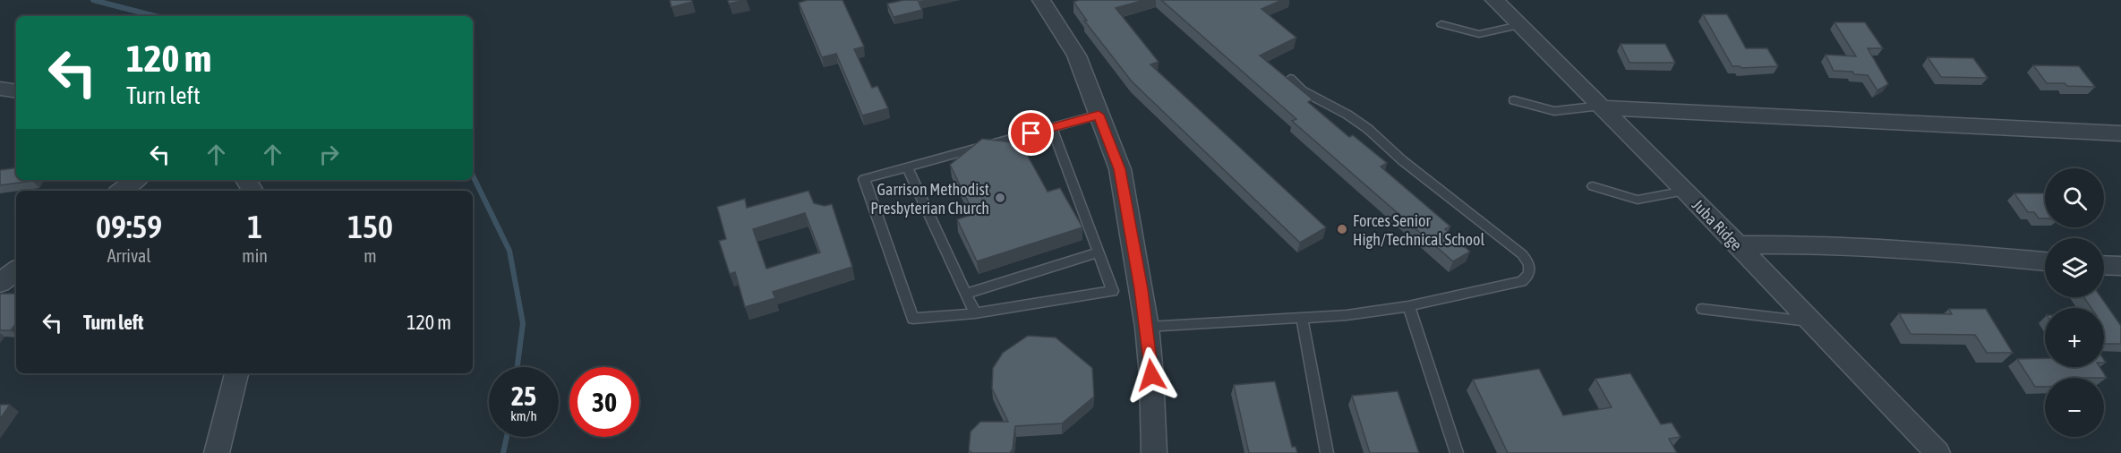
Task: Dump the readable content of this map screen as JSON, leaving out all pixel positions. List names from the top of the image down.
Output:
{
  "streets": {
    "street": ["Juba Ridge"]
  },
  "places": ["Garrison Methodist Presbyterian Church", "Forces Senior High/Technical School"],
  "page": {
    "turn": ["120 m", "Turn left"],
    "map_buttons": ["+", "−"],
    "eta": [
      "09:59",
      "Arrival",
      "1",
      "min",
      "150",
      "m"
    ],
    "list": [
      {
        "name": "Turn left",
        "value": "120 m"
      }
    ],
    "speed": "25 km/h",
    "limit": "30"
  }
}
